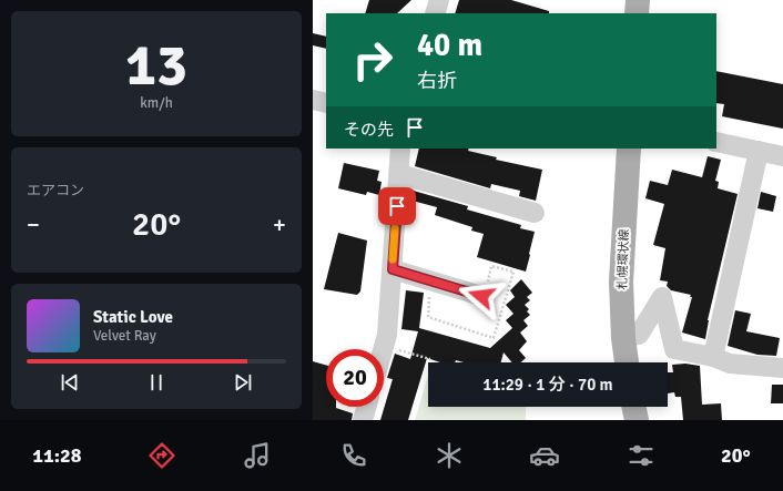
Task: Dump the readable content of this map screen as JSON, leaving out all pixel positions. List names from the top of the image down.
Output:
{
  "streets": {
    "main road": ["札幌環状線"]
  },
  "page": {
    "tile": [
      ["13", "km/h"],
      "エアコン"
    ],
    "turn": ["40 m", "右折"],
    "then": "その先",
    "heat": ["−", "20°", "+"],
    "song": ["Static Love", "Velvet Ray"],
    "limit": "20",
    "trip": "11:29 · 1 分 · 70 m",
    "tabs": ["11:28", "20°"]
  }
}
